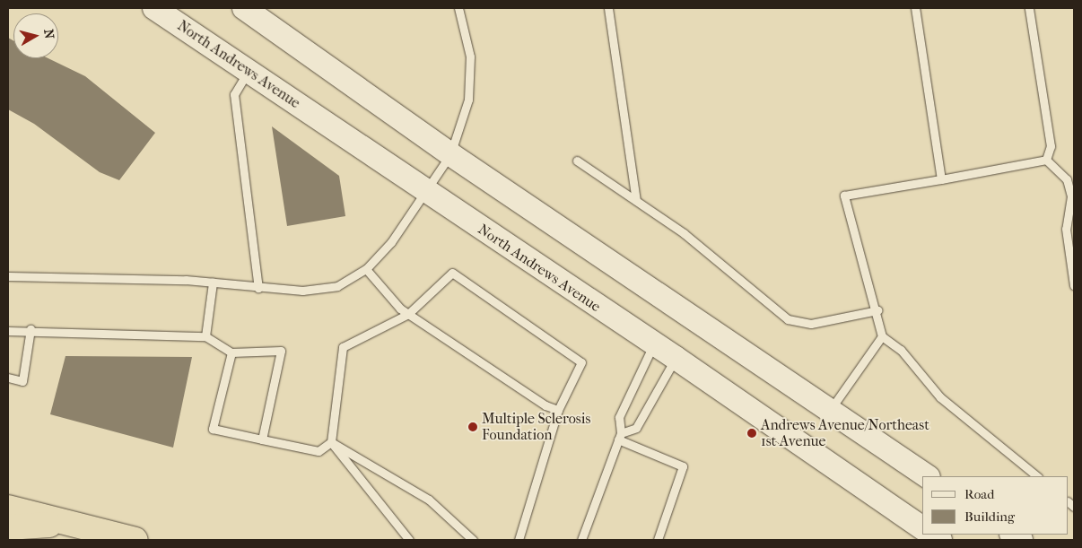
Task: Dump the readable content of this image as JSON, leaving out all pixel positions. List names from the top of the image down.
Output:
{
  "streets": {
    "main road": ["North Andrews Avenue"]
  },
  "places": ["Multiple Sclerosis Foundation", "Andrews Avenue/Northeast 1st Avenue"],
  "legend": ["Road", "Building"],
  "north": "right"
}
